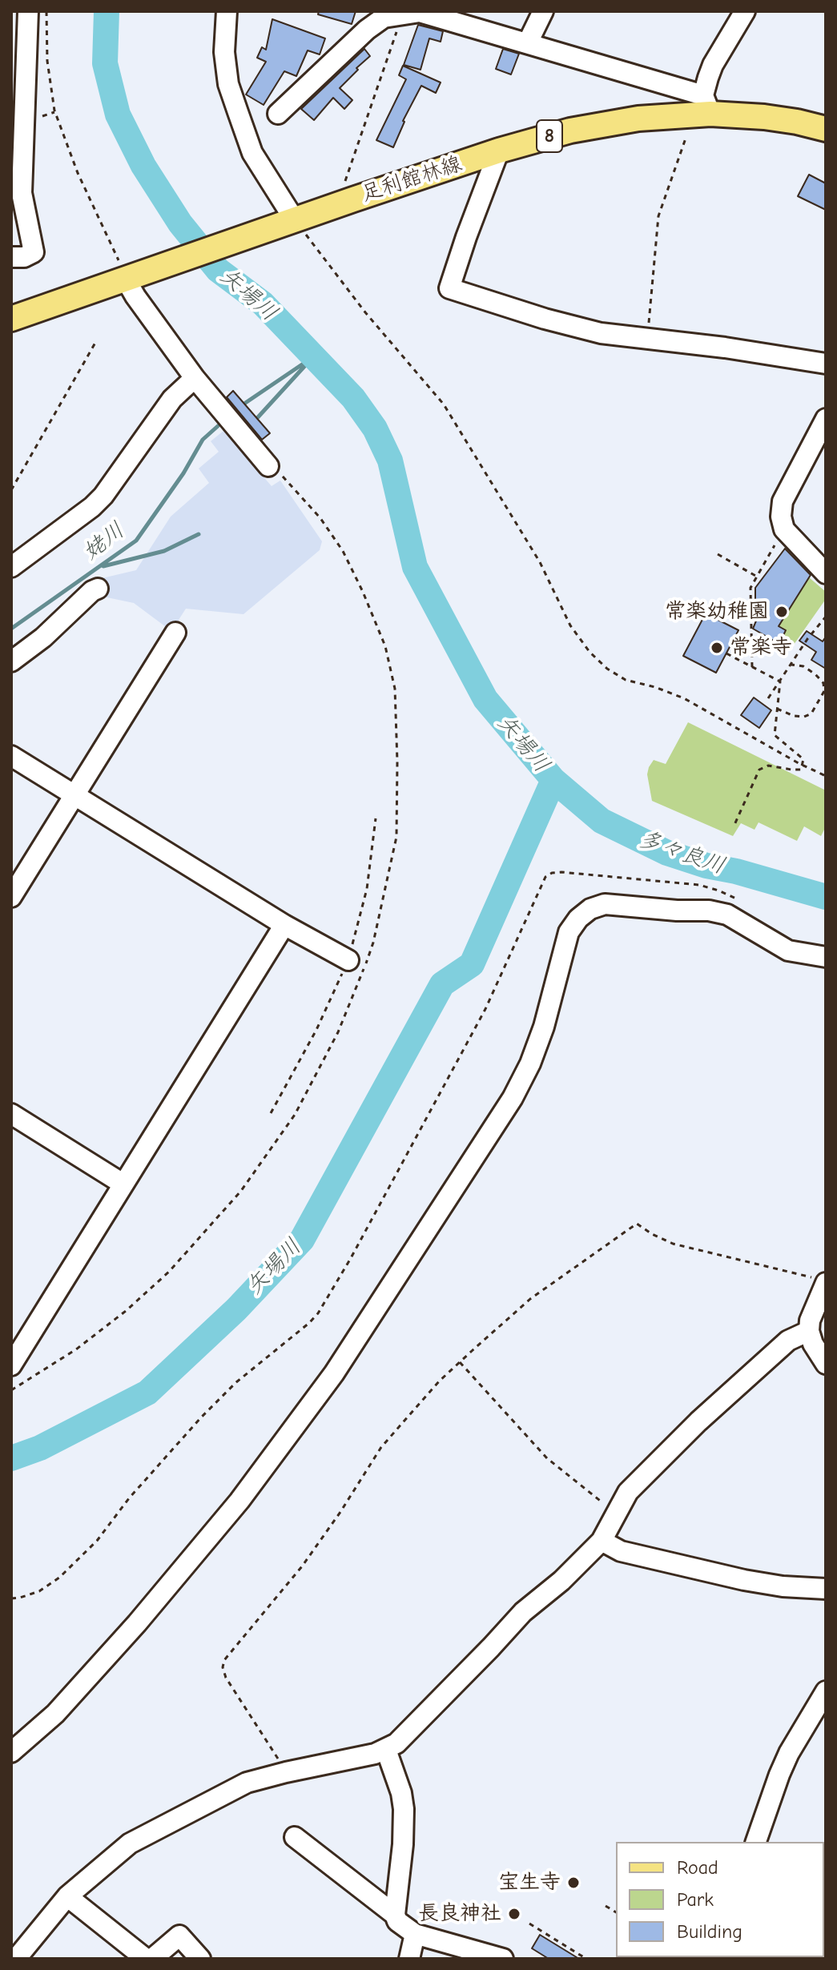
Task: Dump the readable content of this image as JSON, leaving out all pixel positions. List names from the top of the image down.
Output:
{
  "streets": {
    "main road": ["8", "足利館林線"]
  },
  "water": ["矢場川", "姥川", "多々良川"],
  "places": [
    "常楽幼稚園",
    "常楽寺",
    "宝生寺",
    "長良神社"
  ],
  "legend": ["Road", "Park", "Building"]
}
